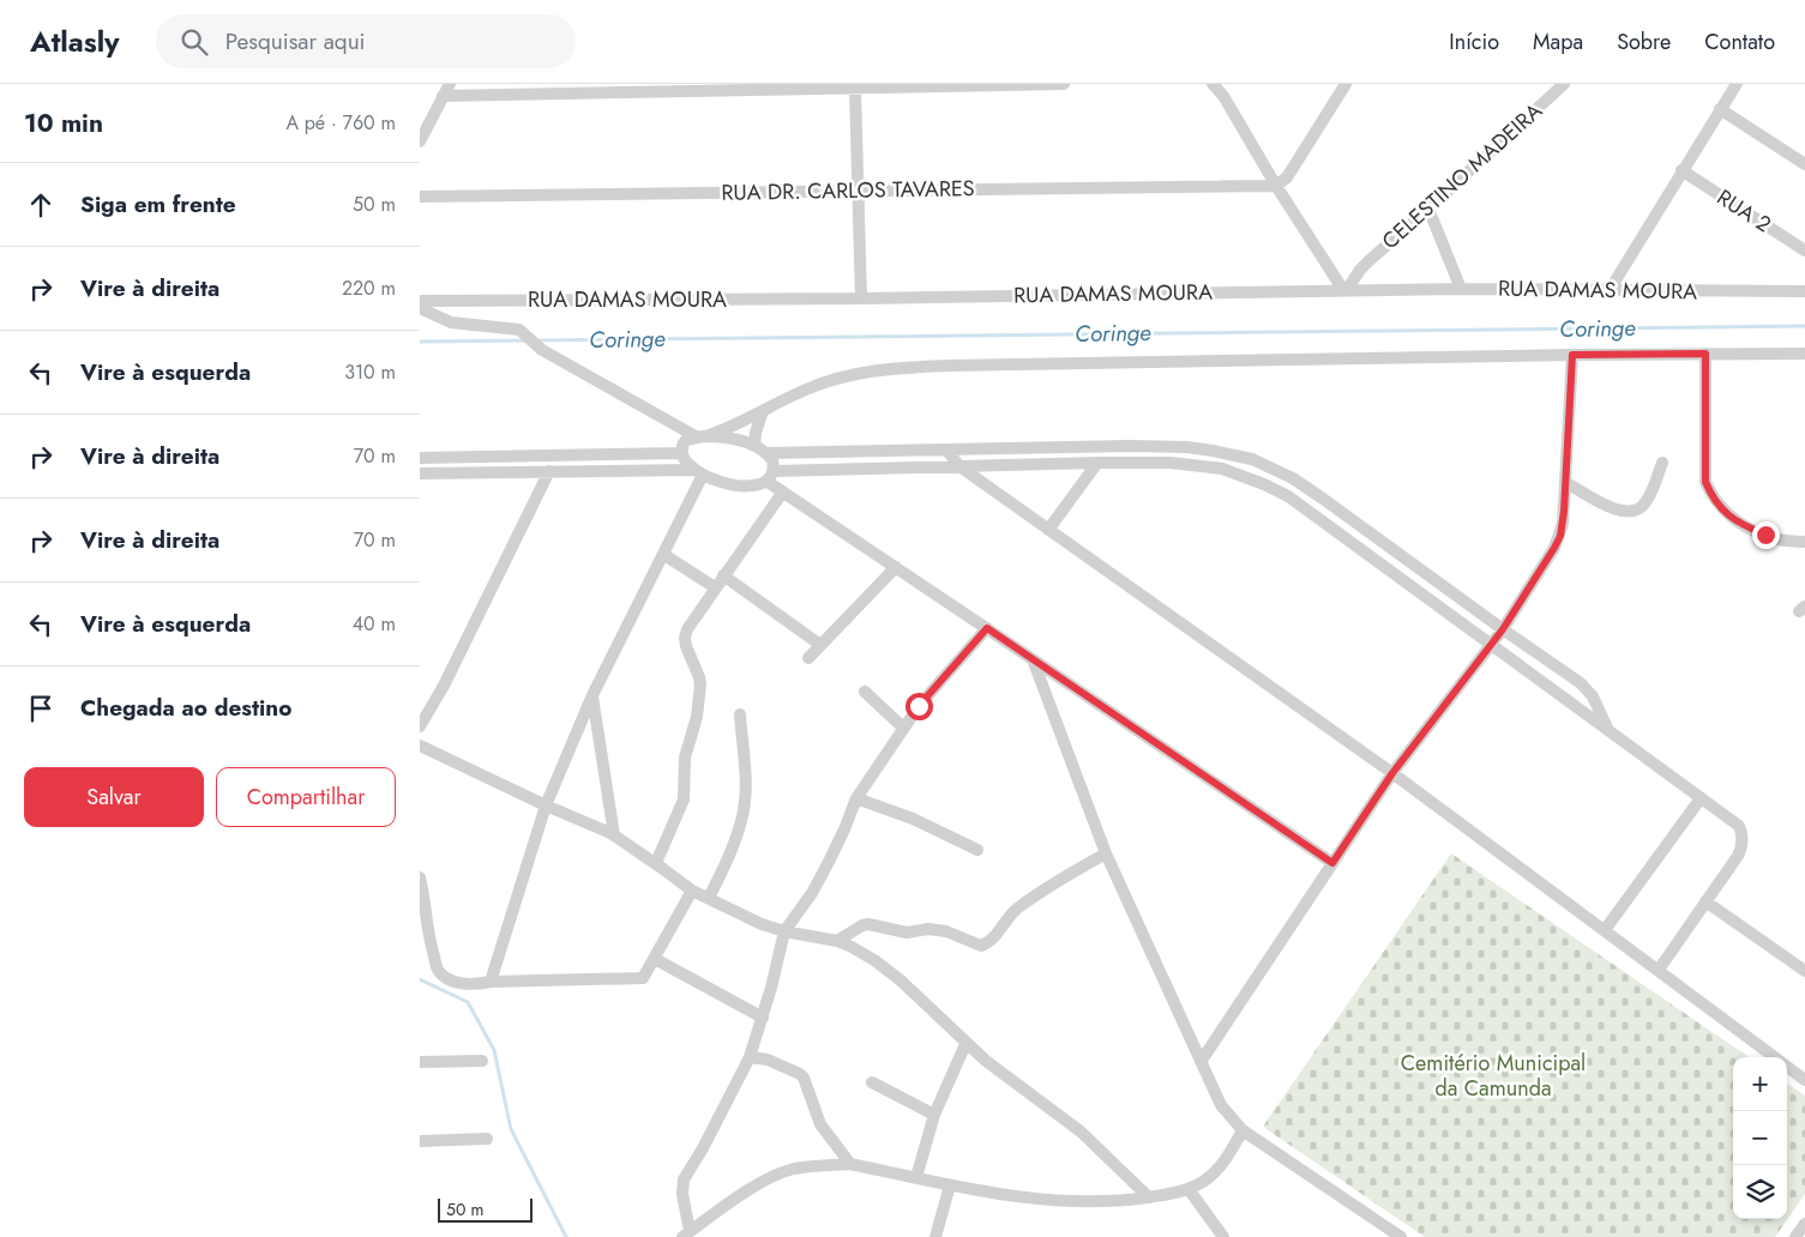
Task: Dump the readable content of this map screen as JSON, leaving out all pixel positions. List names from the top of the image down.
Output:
{
  "streets": {
    "street": [
      "CELESTINO MADEIRA",
      "RUA DR. CARLOS TAVARES",
      "RUA 2",
      "RUA DAMAS MOURA"
    ]
  },
  "crossings": [
    ["CELESTINO MADEIRA", "RUA DAMAS MOURA"]
  ],
  "water": ["Coringe"],
  "parks": ["Cemitério Municipal da Camunda"],
  "scale_bar": "50 m",
  "page": {
    "header": "Atlasly",
    "search": "Pesquisar aqui",
    "nav": [
      "Início",
      "Mapa",
      "Sobre",
      "Contato"
    ],
    "heading": ["10 min", "A pé · 760 m"],
    "list": [
      ["Siga em frente", "50 m"],
      ["Vire à direita", "220 m"],
      ["Vire à esquerda", "310 m"],
      ["Vire à direita", "70 m"],
      ["Vire à direita", "70 m"],
      ["Vire à esquerda", "40 m"],
      "Chegada ao destino"
    ],
    "buttons": ["Salvar", "Compartilhar"],
    "map_buttons": ["+", "−"],
    "scale": "50 m"
  }
}
